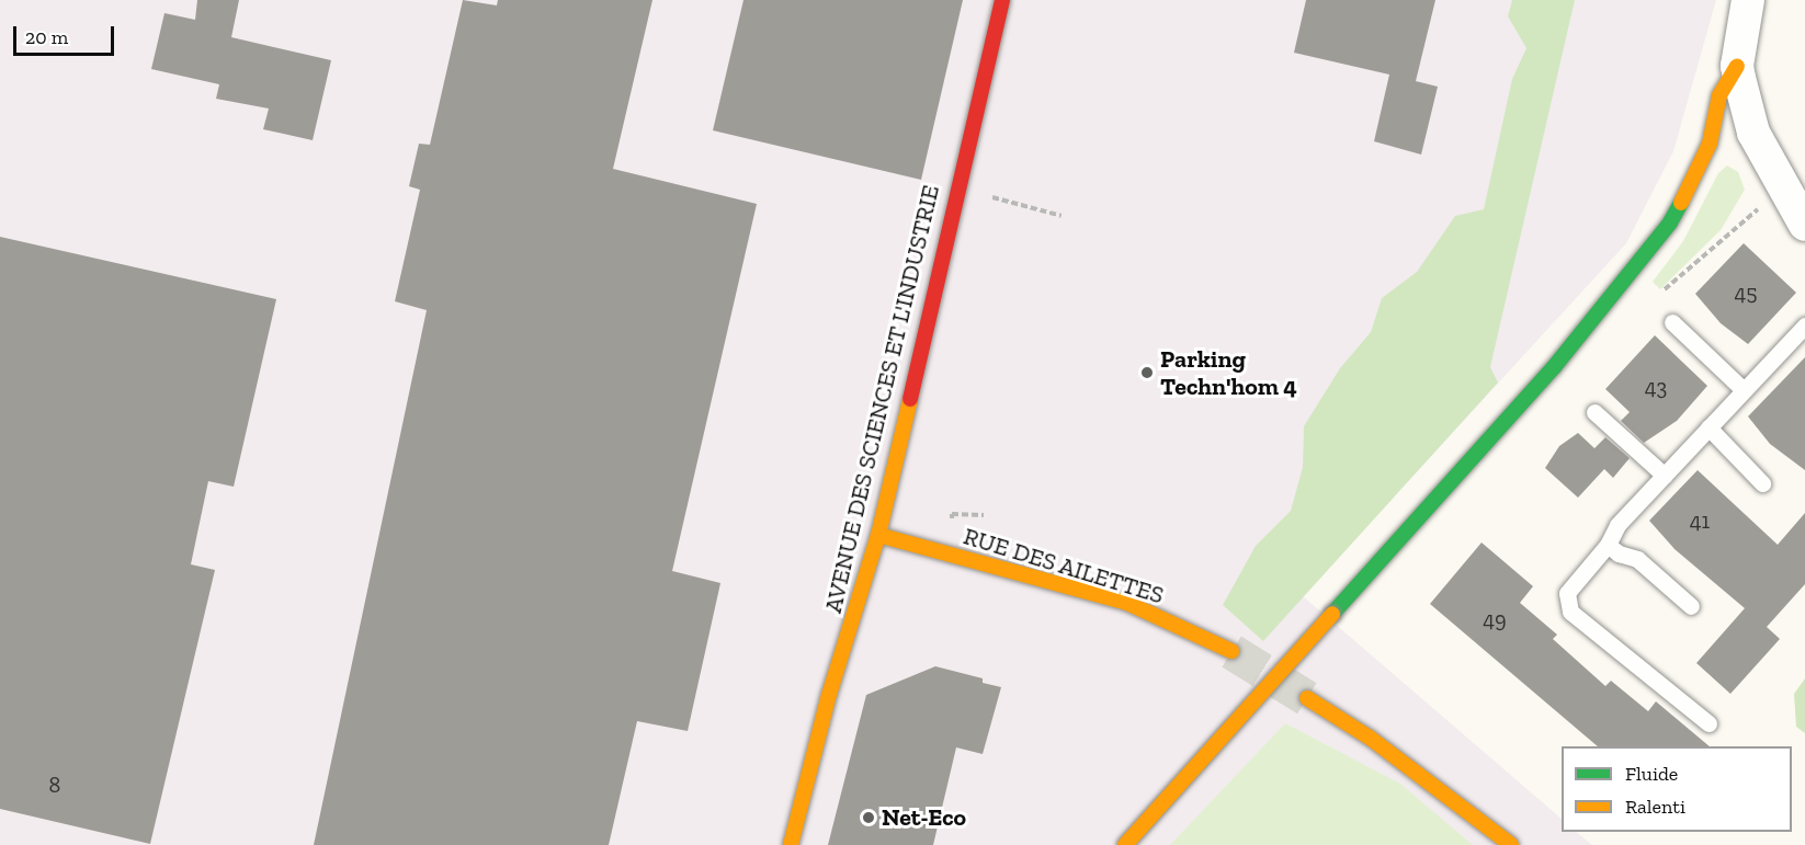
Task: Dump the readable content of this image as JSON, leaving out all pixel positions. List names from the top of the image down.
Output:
{
  "streets": {
    "street": ["AVENUE DES SCIENCES ET L'INDUSTRIE", "RUE DES AILETTES"]
  },
  "crossings": [
    ["AVENUE DES SCIENCES ET L'INDUSTRIE", "RUE DES AILETTES"]
  ],
  "places": ["Parking Techn'hom 4", "Net-Eco"],
  "house_numbers": [
    "45",
    "43",
    "41",
    "49",
    "8"
  ],
  "legend": ["Fluide", "Ralenti"],
  "scale_bar": "20 m"
}
